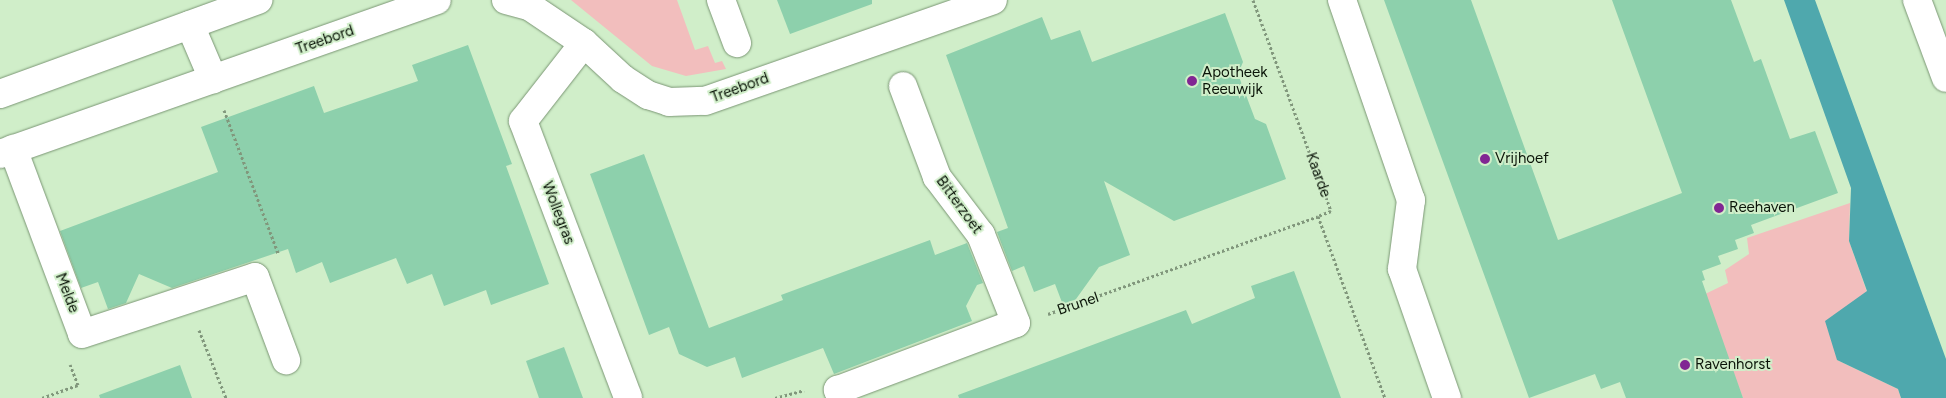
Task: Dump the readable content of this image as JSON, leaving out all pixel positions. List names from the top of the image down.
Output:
{
  "streets": {
    "street": [
      "Treebord",
      "Bitterzoet",
      "Wollegras",
      "Melde"
    ],
    "path": ["Kaarde", "Brunel"]
  },
  "crossings": [
    ["Treebord", "Wollegras"],
    ["Treebord", "Melde"],
    ["Kaarde", "Brunel"],
    ["Bitterzoet", "Brunel"]
  ],
  "places": [
    "Apotheek Reeuwijk",
    "Vrijhoef",
    "Reehaven",
    "Ravenhorst"
  ]
}
